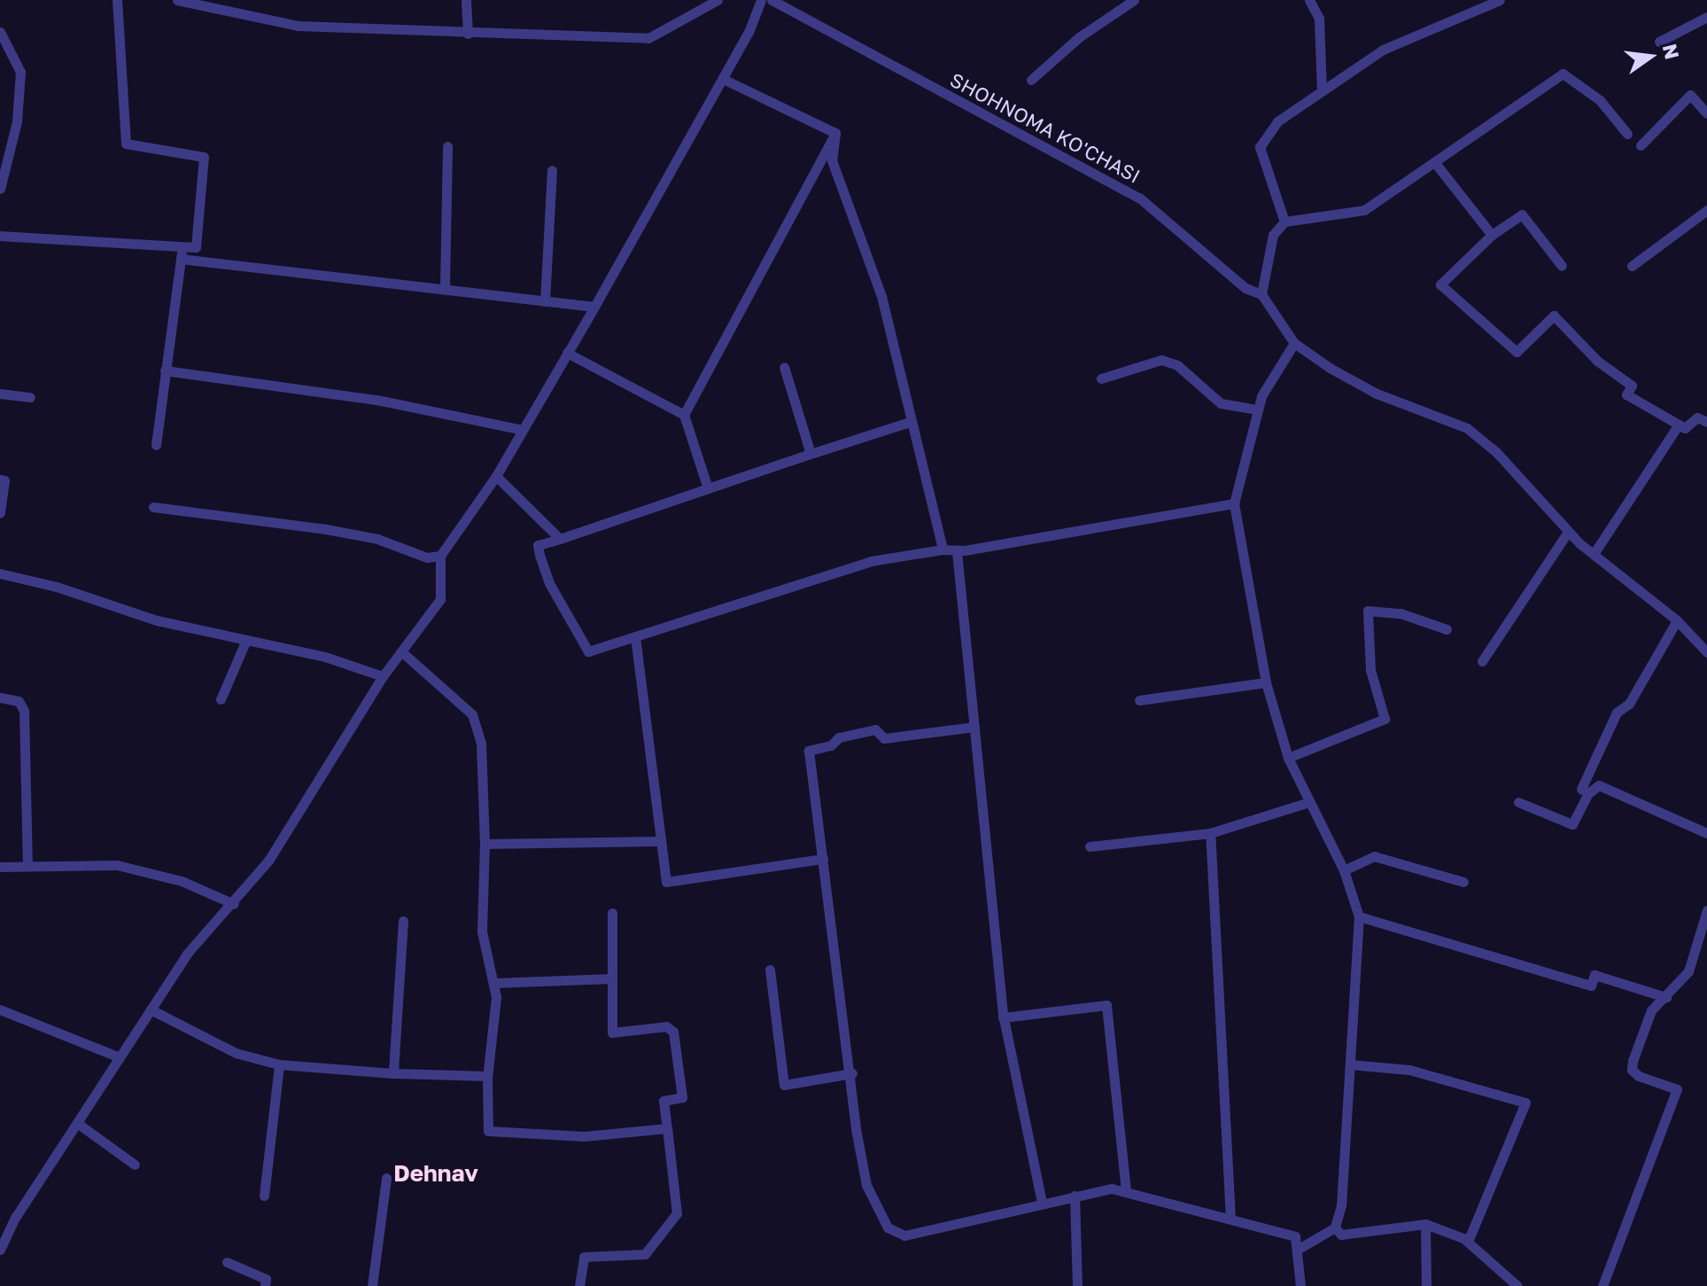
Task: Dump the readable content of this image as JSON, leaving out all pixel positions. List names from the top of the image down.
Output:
{
  "streets": {
    "street": ["SHOHNOMA KO'CHASI"]
  },
  "districts": ["Dehnav"],
  "north": "right"
}
